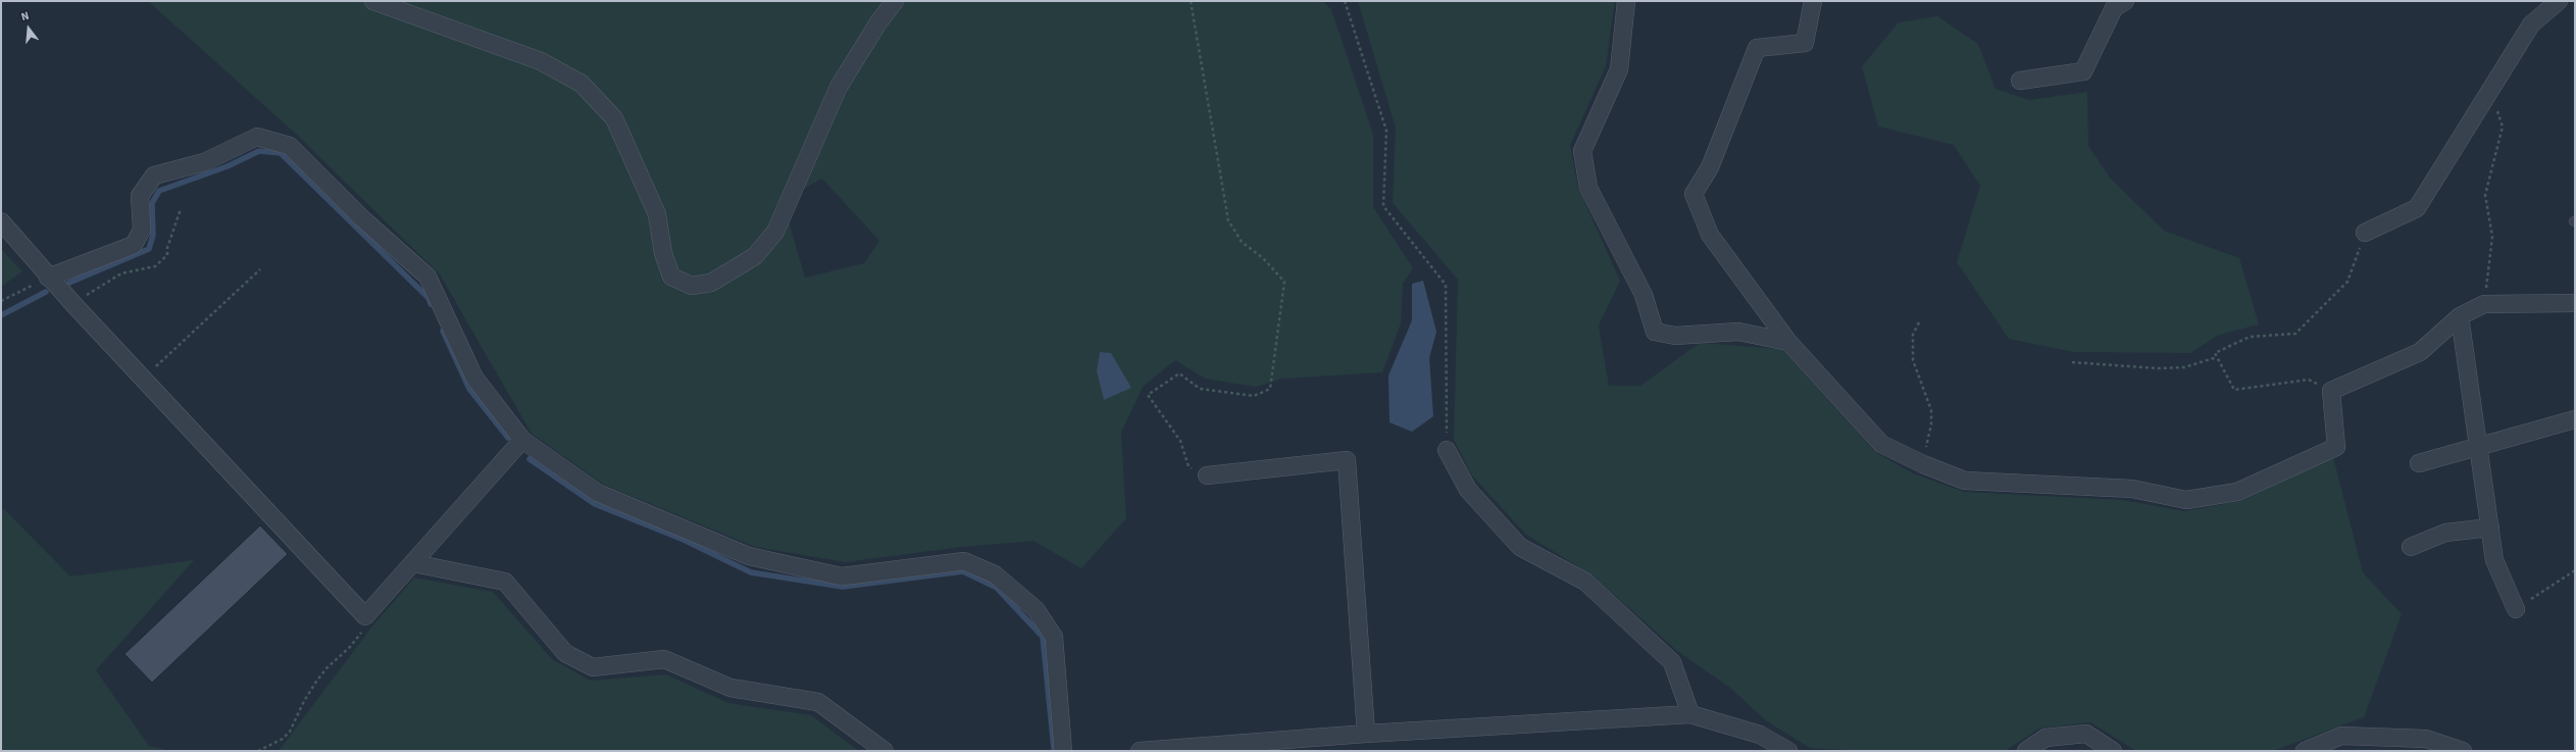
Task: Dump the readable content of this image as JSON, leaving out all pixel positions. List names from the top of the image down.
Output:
{
  "north": "top"
}
